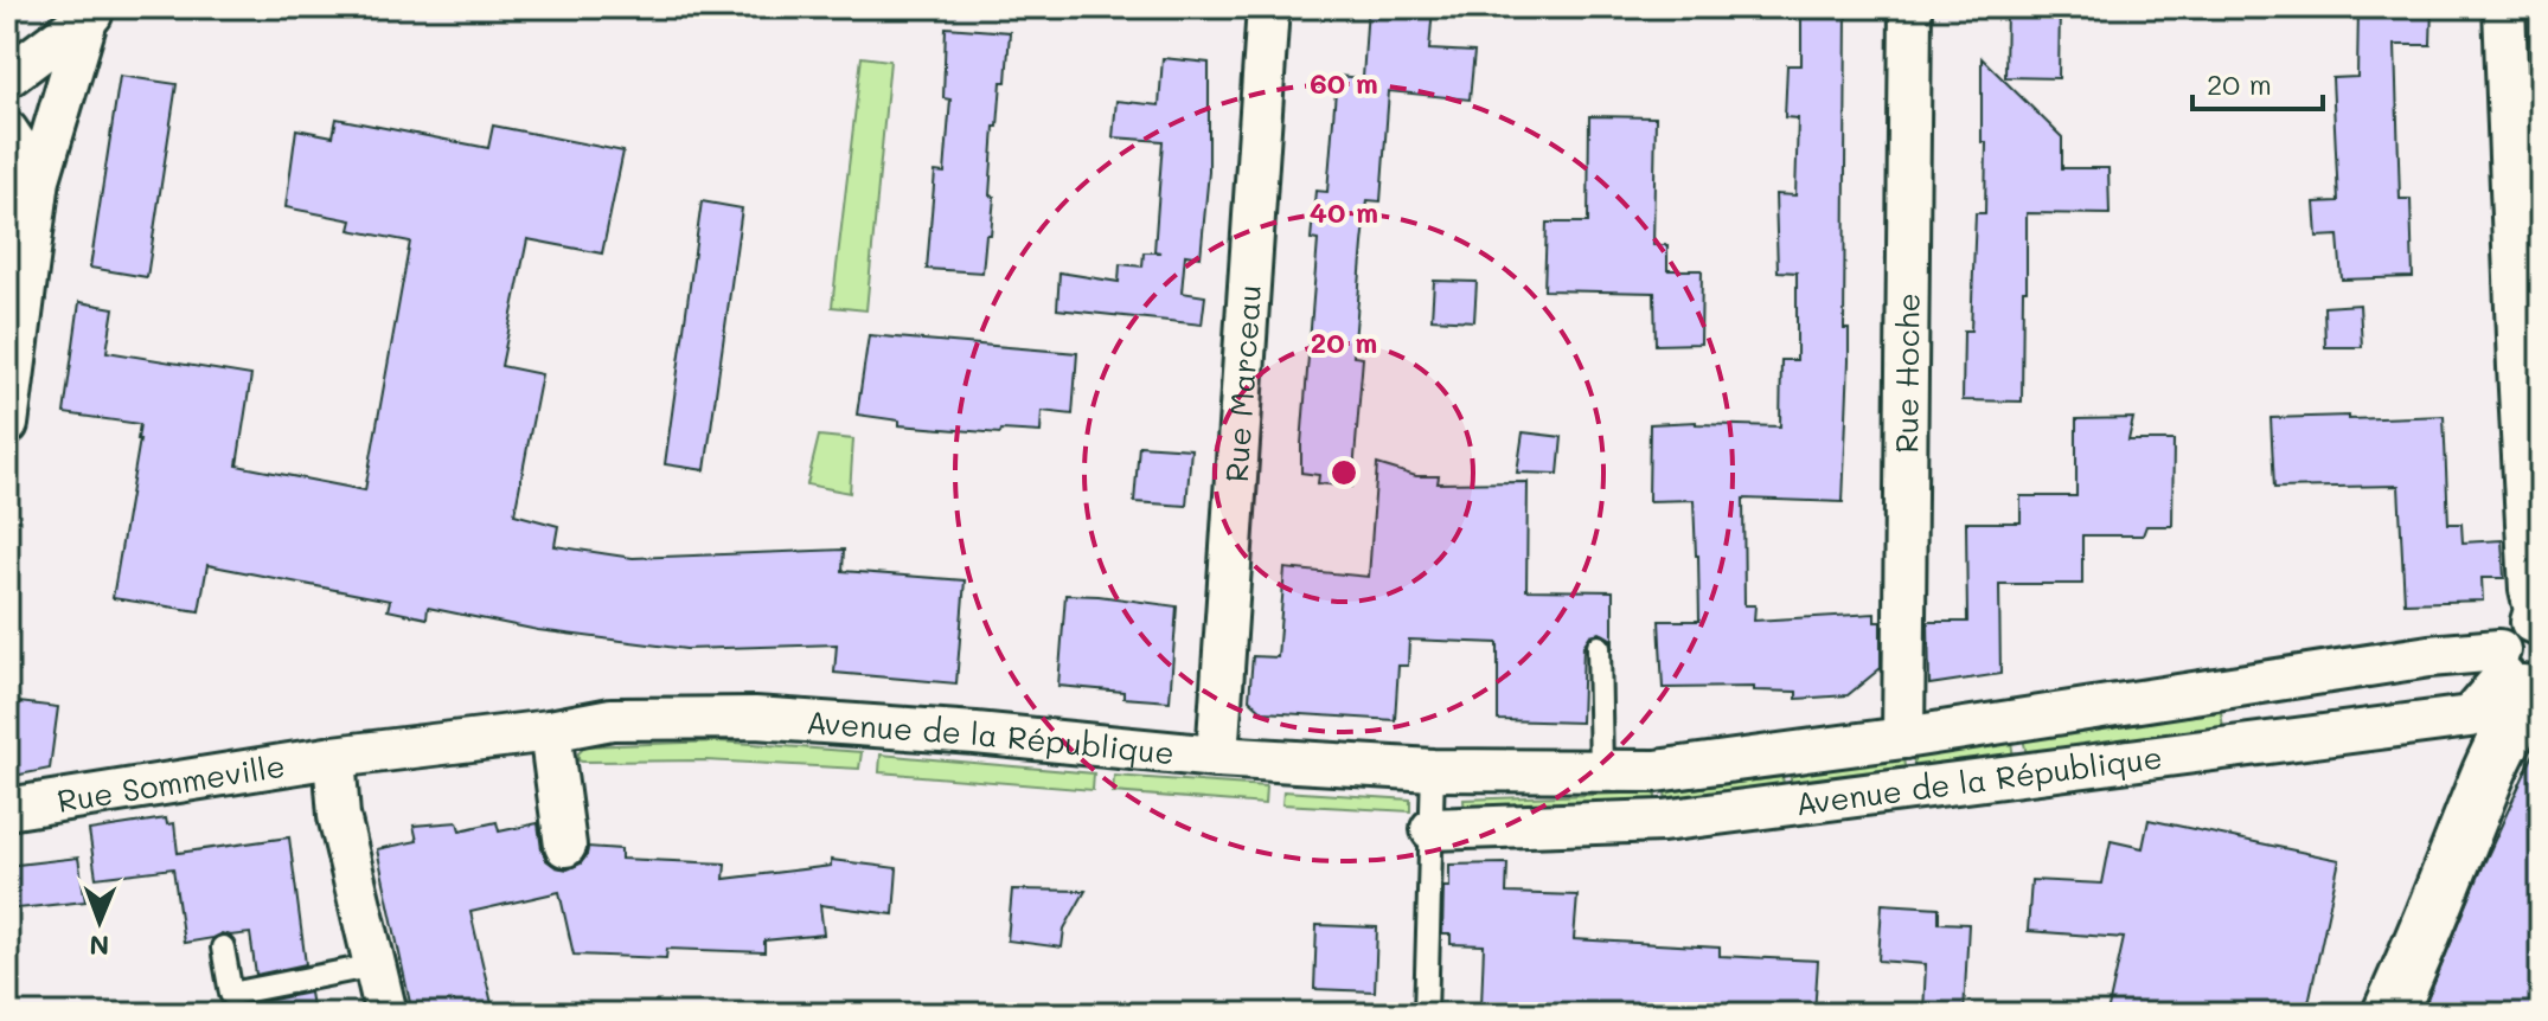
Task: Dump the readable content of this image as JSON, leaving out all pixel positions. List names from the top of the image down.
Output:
{
  "streets": {
    "street": [
      "Rue Hoche",
      "Rue Marceau",
      "Avenue de la République",
      "Rue Sommeville"
    ]
  },
  "crossings": [
    ["Rue Hoche", "Avenue de la République"],
    ["Rue Marceau", "Avenue de la République"],
    ["Avenue de la République", "Rue Sommeville"]
  ],
  "scale_bar": "20 m",
  "north": "bottom",
  "rings": ["60 m", "40 m", "20 m"]
}
